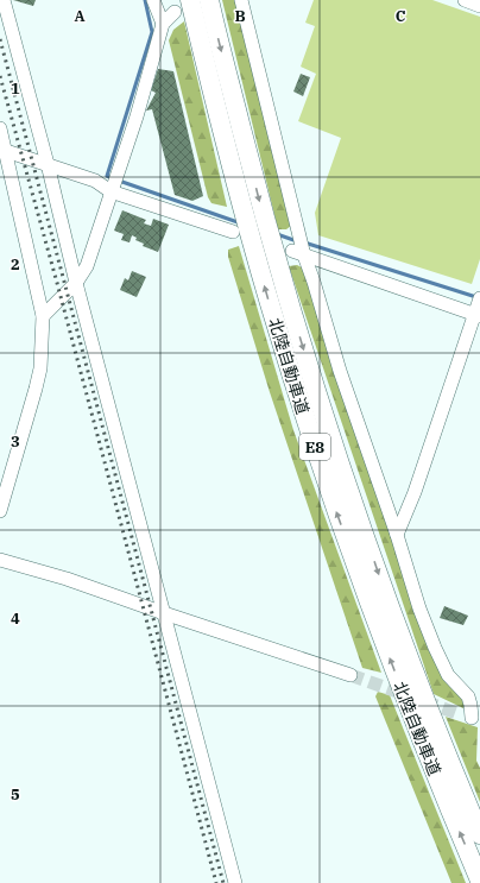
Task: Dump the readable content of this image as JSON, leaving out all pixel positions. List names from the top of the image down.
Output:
{
  "streets": {
    "highway": ["北陸自動車道", "E8"]
  },
  "grid": {
    "columns": ["A", "B", "C"],
    "rows": [
      "1",
      "2",
      "3",
      "4",
      "5"
    ]
  }
}
